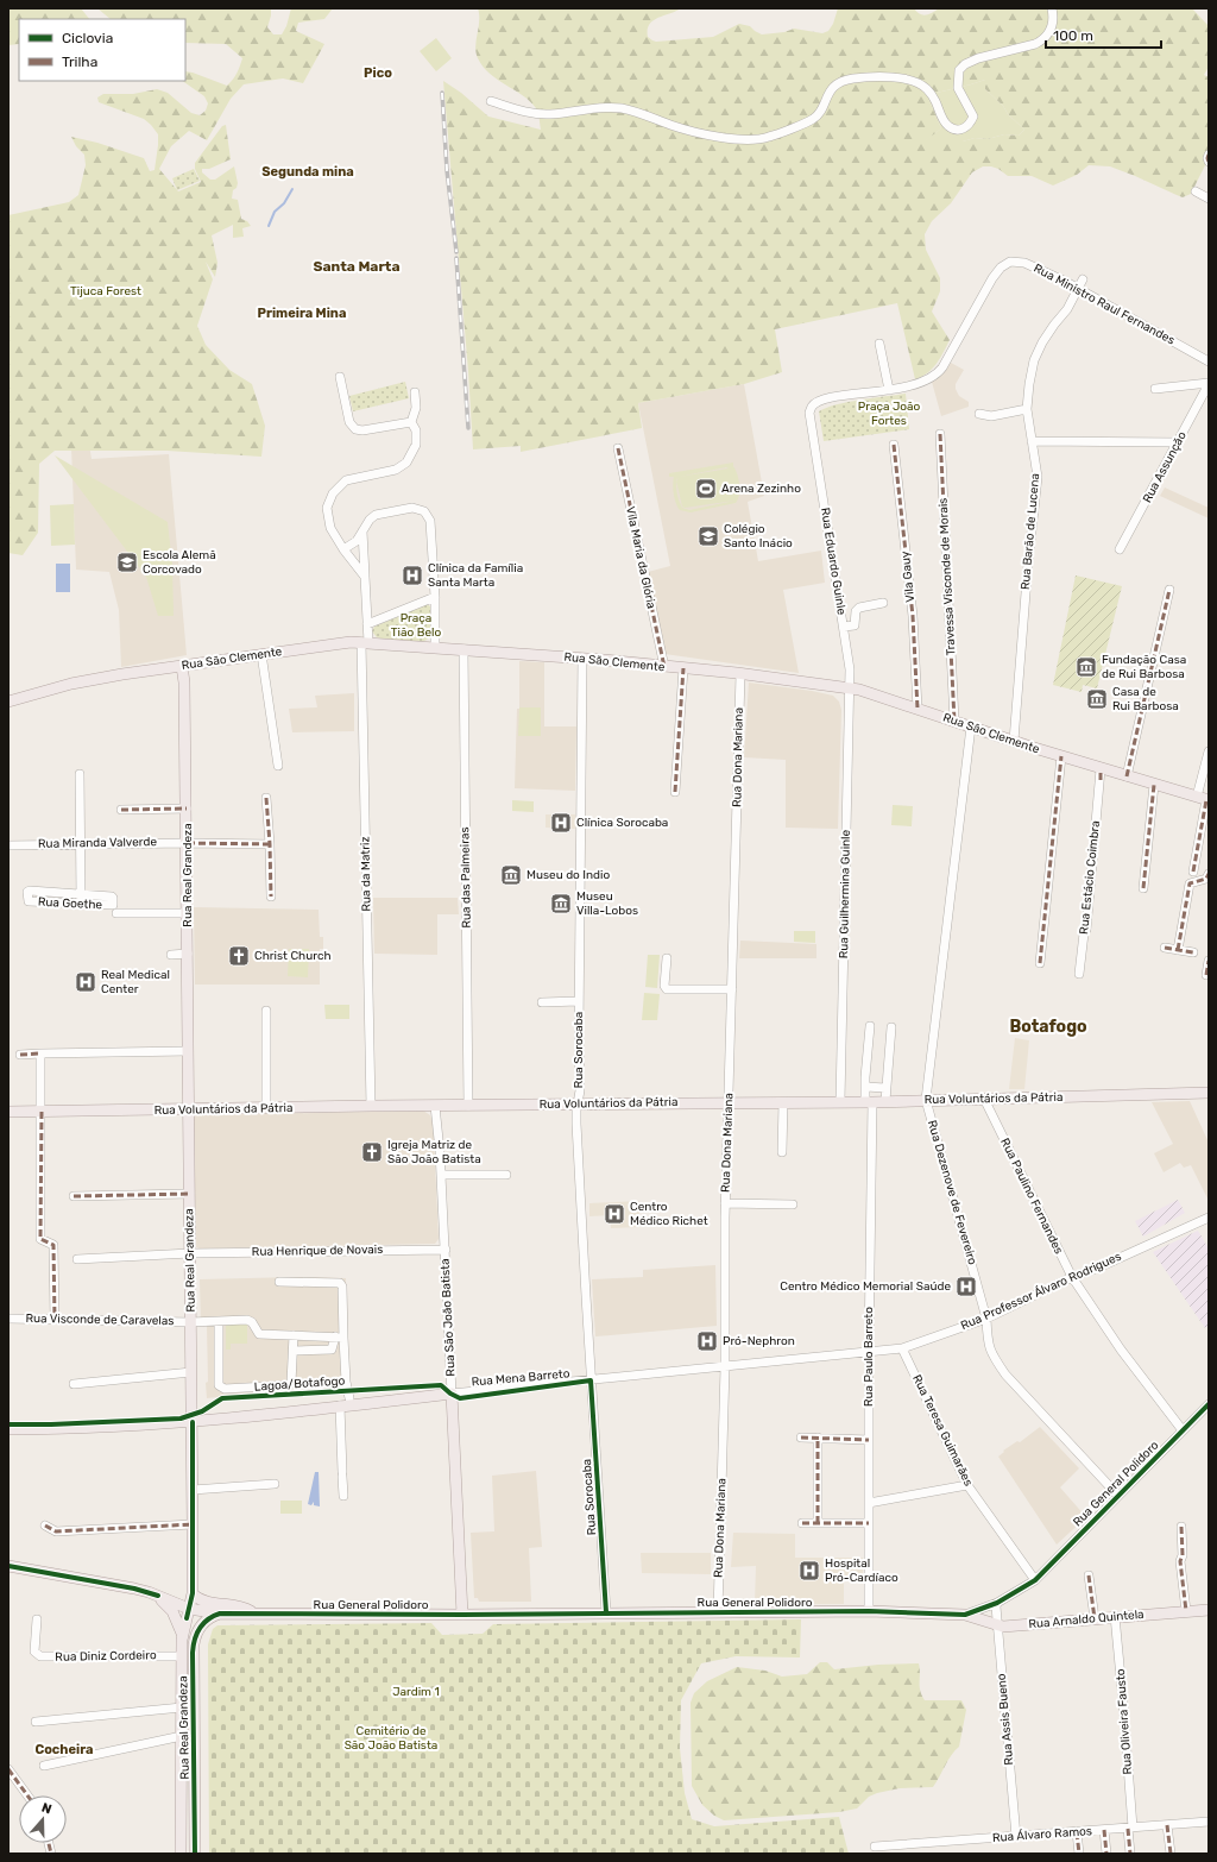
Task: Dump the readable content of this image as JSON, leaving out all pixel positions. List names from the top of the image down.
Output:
{
  "streets": {
    "main road": [
      "Rua São Clemente",
      "Rua Real Grandeza",
      "Rua Voluntários da Pátria",
      "Rua São João Batista",
      "Rua Mena Barreto",
      "Rua General Polidoro",
      "Rua Arnaldo Quintela"
    ],
    "street": [
      "Rua Ministro Raul Fernandes",
      "Rua Assunção",
      "Rua Barão de Lucena",
      "Vila Maria da Glória",
      "Rua Eduardo Guinle",
      "Vila Gauy",
      "Travessa Visconde de Morais",
      "Rua Dona Mariana",
      "Rua Miranda Valverde",
      "Rua da Matriz",
      "Rua das Palmeiras",
      "Rua Estácio Coimbra",
      "Rua Guilhermina Guinle",
      "Rua Goethe",
      "Rua Sorocaba",
      "Rua Dezenove de Fevereiro",
      "Rua Paulino Fernandes",
      "Rua Henrique de Novais",
      "Rua Professor Álvaro Rodrigues",
      "Rua Visconde de Caravelas",
      "Rua Paulo Barreto",
      "Rua Teresa Guimarães",
      "Rua Diniz Cordeiro",
      "Rua Assis Bueno",
      "Rua Oliveira Fausto",
      "Rua Álvaro Ramos"
    ],
    "cycle path": ["Lagoa/Botafogo"]
  },
  "crossings": [
    ["Rua Ministro Raul Fernandes", "Rua Barão de Lucena"],
    ["Rua Ministro Raul Fernandes", "Rua Eduardo Guinle"],
    ["Rua Barão de Lucena", "Rua São Clemente"],
    ["Vila Maria da Glória", "Rua São Clemente"],
    ["Rua Eduardo Guinle", "Rua São Clemente"],
    ["Rua Eduardo Guinle", "Rua Guilhermina Guinle"],
    ["Vila Gauy", "Rua São Clemente"],
    ["Travessa Visconde de Morais", "Rua São Clemente"],
    ["Rua São Clemente", "Rua Dona Mariana"],
    ["Rua São Clemente", "Rua da Matriz"],
    ["Rua São Clemente", "Rua Real Grandeza"],
    ["Rua São Clemente", "Rua das Palmeiras"],
    ["Rua São Clemente", "Rua Estácio Coimbra"],
    ["Rua São Clemente", "Rua Guilhermina Guinle"],
    ["Rua São Clemente", "Rua Sorocaba"],
    ["Rua São Clemente", "Rua Dezenove de Fevereiro"],
    ["Rua Dona Mariana", "Rua Voluntários da Pátria"],
    ["Rua Dona Mariana", "Rua Mena Barreto"],
    ["Rua Dona Mariana", "Rua General Polidoro"],
    ["Rua Miranda Valverde", "Rua Real Grandeza"],
    ["Rua da Matriz", "Rua Voluntários da Pátria"],
    ["Rua Real Grandeza", "Rua Voluntários da Pátria"],
    ["Rua Real Grandeza", "Rua Henrique de Novais"],
    ["Rua Real Grandeza", "Rua Visconde de Caravelas"],
    ["Rua Real Grandeza", "Rua Mena Barreto"],
    ["Rua Real Grandeza", "Rua General Polidoro"],
    ["Rua Real Grandeza", "Rua Diniz Cordeiro"],
    ["Rua das Palmeiras", "Rua Voluntários da Pátria"],
    ["Rua Guilhermina Guinle", "Rua Voluntários da Pátria"],
    ["Rua Sorocaba", "Rua Voluntários da Pátria"],
    ["Rua Sorocaba", "Rua Mena Barreto"],
    ["Rua Sorocaba", "Rua General Polidoro"],
    ["Rua Voluntários da Pátria", "Rua Dezenove de Fevereiro"],
    ["Rua Voluntários da Pátria", "Rua Paulino Fernandes"],
    ["Rua Voluntários da Pátria", "Rua São João Batista"],
    ["Rua Voluntários da Pátria", "Rua Paulo Barreto"],
    ["Rua Dezenove de Fevereiro", "Rua Professor Álvaro Rodrigues"],
    ["Rua Dezenove de Fevereiro", "Rua General Polidoro"],
    ["Rua Paulino Fernandes", "Rua Professor Álvaro Rodrigues"],
    ["Rua Paulino Fernandes", "Rua General Polidoro"],
    ["Rua Henrique de Novais", "Rua São João Batista"],
    ["Rua Professor Álvaro Rodrigues", "Rua Paulo Barreto"],
    ["Rua Professor Álvaro Rodrigues", "Rua Mena Barreto"],
    ["Rua Professor Álvaro Rodrigues", "Rua Teresa Guimarães"],
    ["Rua São João Batista", "Rua Mena Barreto"],
    ["Rua São João Batista", "Rua General Polidoro"],
    ["Rua Paulo Barreto", "Rua Mena Barreto"],
    ["Rua Paulo Barreto", "Rua General Polidoro"],
    ["Rua Teresa Guimarães", "Rua General Polidoro"],
    ["Rua General Polidoro", "Rua Arnaldo Quintela"],
    ["Rua General Polidoro", "Rua Assis Bueno"],
    ["Rua Arnaldo Quintela", "Rua Assis Bueno"],
    ["Rua Arnaldo Quintela", "Rua Oliveira Fausto"],
    ["Rua Assis Bueno", "Rua Álvaro Ramos"],
    ["Rua Oliveira Fausto", "Rua Álvaro Ramos"]
  ],
  "districts": [
    "Pico",
    "Segunda mina",
    "Santa Marta",
    "Primeira Mina",
    "Botafogo",
    "Cocheira"
  ],
  "parks": [
    "Tijuca Forest",
    "Praça João Fortes",
    "Praça Tião Belo",
    "Jardim 1",
    "Cemitério de São João Batista"
  ],
  "places": {
    "sports": ["Arena Zezinho"],
    "school or university": ["Colégio Santo Inácio", "Escola Alemã Corcovado"],
    "hospital": [
      "Clínica da Família Santa Marta",
      "Clínica Sorocaba",
      "Real Medical Center",
      "Centro Médico Richet",
      "Centro Médico Memorial Saúde",
      "Pró-Nephron",
      "Hospital Pró-Cardíaco"
    ],
    "museum": [
      "Fundação Casa de Rui Barbosa",
      "Casa de Rui Barbosa",
      "Museu do Indio",
      "Museu Villa-Lobos"
    ],
    "church": ["Christ Church", "Igreja Matriz de São João Batista"]
  },
  "legend": ["Ciclovia", "Trilha"],
  "scale_bar": "100 m",
  "north": "top"
}
